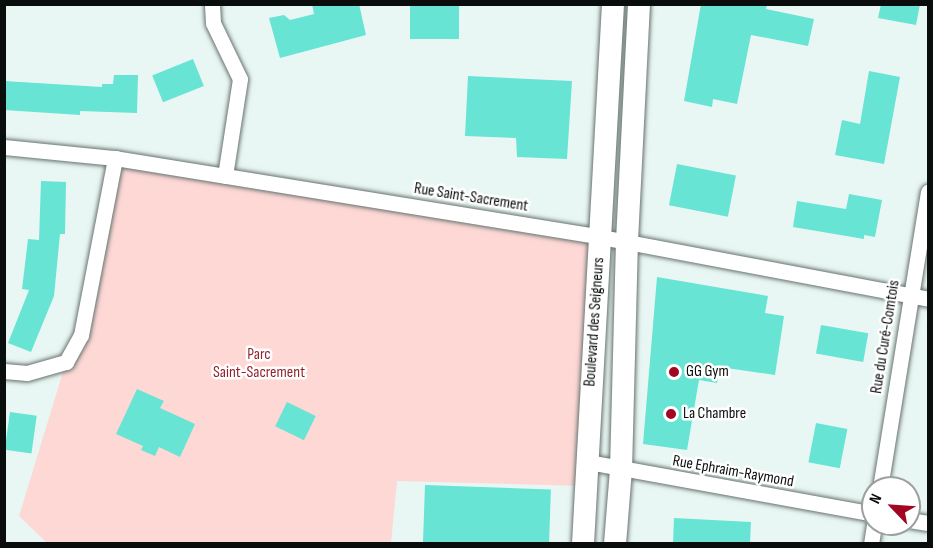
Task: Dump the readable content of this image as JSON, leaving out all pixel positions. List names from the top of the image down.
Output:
{
  "streets": {
    "main road": ["Boulevard des Seigneurs"],
    "street": ["Rue Saint-Sacrement", "Rue du Curé-Comtois", "Rue Ephraim-Raymond"]
  },
  "crossings": [
    ["Rue Saint-Sacrement", "Boulevard des Seigneurs"],
    ["Rue Saint-Sacrement", "Rue du Curé-Comtois"],
    ["Boulevard des Seigneurs", "Rue Ephraim-Raymond"]
  ],
  "parks": ["Parc Saint-Sacrement"],
  "places": ["GG Gym", "La Chambre"],
  "north": "top left"
}
